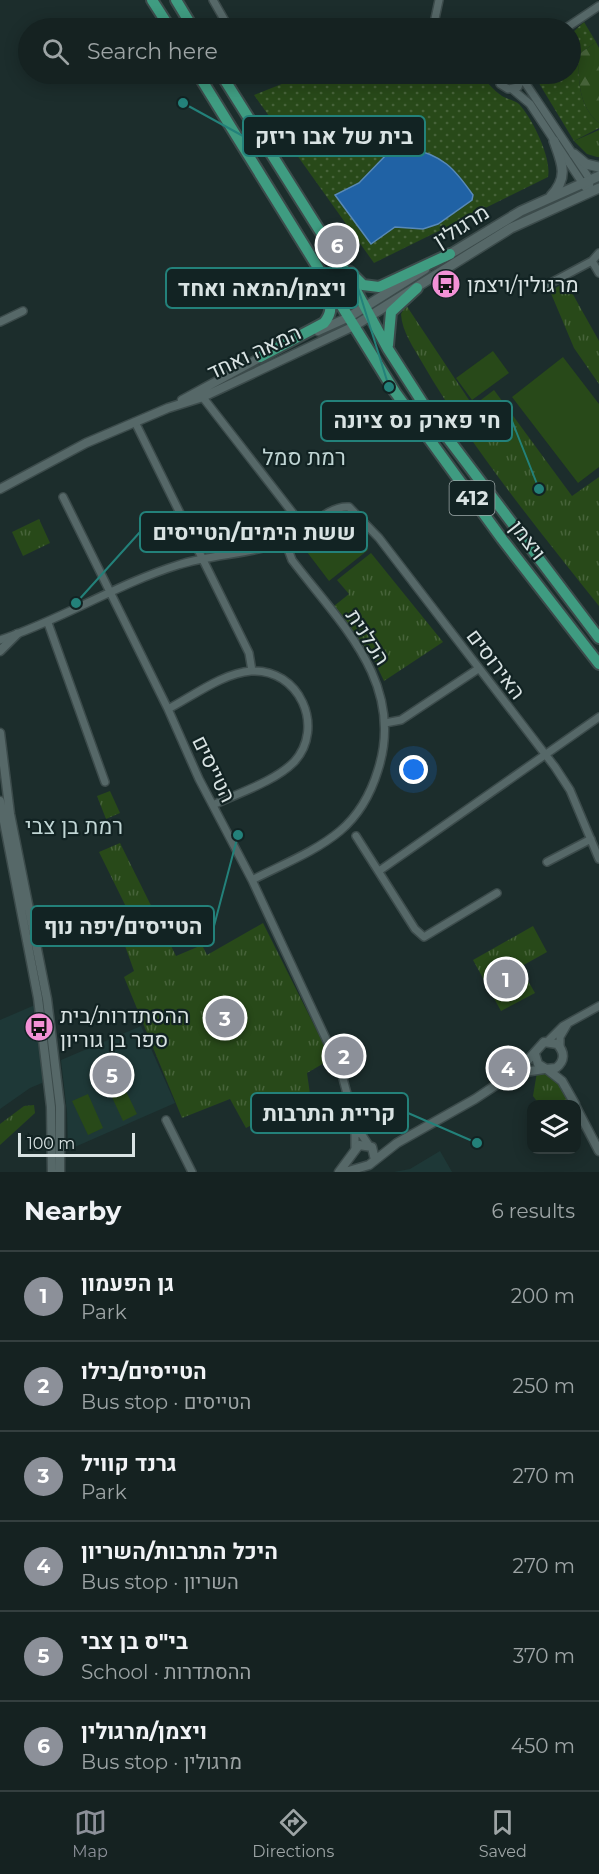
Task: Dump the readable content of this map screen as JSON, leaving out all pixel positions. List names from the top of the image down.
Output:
{
  "streets": {
    "main road": ["מרגולין", "412", "ויצמן"],
    "street": [
      "המאה ואחד",
      "הכלנית",
      "האירוסים",
      "הטייסים"
    ]
  },
  "crossings": [
    ["מרגולין", "המאה ואחד"],
    ["מרגולין", "412"],
    ["מרגולין", "ויצמן"],
    ["המאה ואחד", "412"],
    ["המאה ואחד", "ויצמן"],
    ["412", "ויצמן"],
    ["הכלנית", "הטייסים"]
  ],
  "districts": ["רמת סמל", "רמת בן צבי"],
  "places": {
    "other": [
      "בית של אבו ריזק",
      "ויצמן/המאה ואחד",
      "חי פארק נס ציונה",
      "ששת הימים/הטייסים",
      "הטייסים/יפה נוף",
      "קריית התרבות"
    ],
    "bus stop": ["מרגולין/ויצמן", "ההסתדרות/בית ספר בן גוריון"]
  },
  "scale_bar": "100 m",
  "page": {
    "search": "Search here",
    "pins": [
      "6",
      "1",
      "3",
      "2",
      "4",
      "5"
    ],
    "scale": "100 m",
    "heading": ["Nearby", "6 results"],
    "list": [
      {
        "mark": "1",
        "name": "גן הפעמון",
        "note": "Park",
        "value": "200 m"
      },
      {
        "mark": "2",
        "name": "הטייסים/בילו",
        "note": "Bus stop · הטייסים",
        "value": "250 m"
      },
      {
        "mark": "3",
        "name": "גרנד קוויל",
        "note": "Park",
        "value": "270 m"
      },
      {
        "mark": "4",
        "name": "היכל התרבות/השריון",
        "note": "Bus stop · השריון",
        "value": "270 m"
      },
      {
        "mark": "5",
        "name": "בי\"ס בן צבי",
        "note": "School · ההסתדרות",
        "value": "370 m"
      },
      {
        "mark": "6",
        "name": "ויצמן/מרגולין",
        "note": "Bus stop · מרגולין",
        "value": "450 m"
      }
    ],
    "nav": ["Map", "Directions", "Saved"]
  }
}
